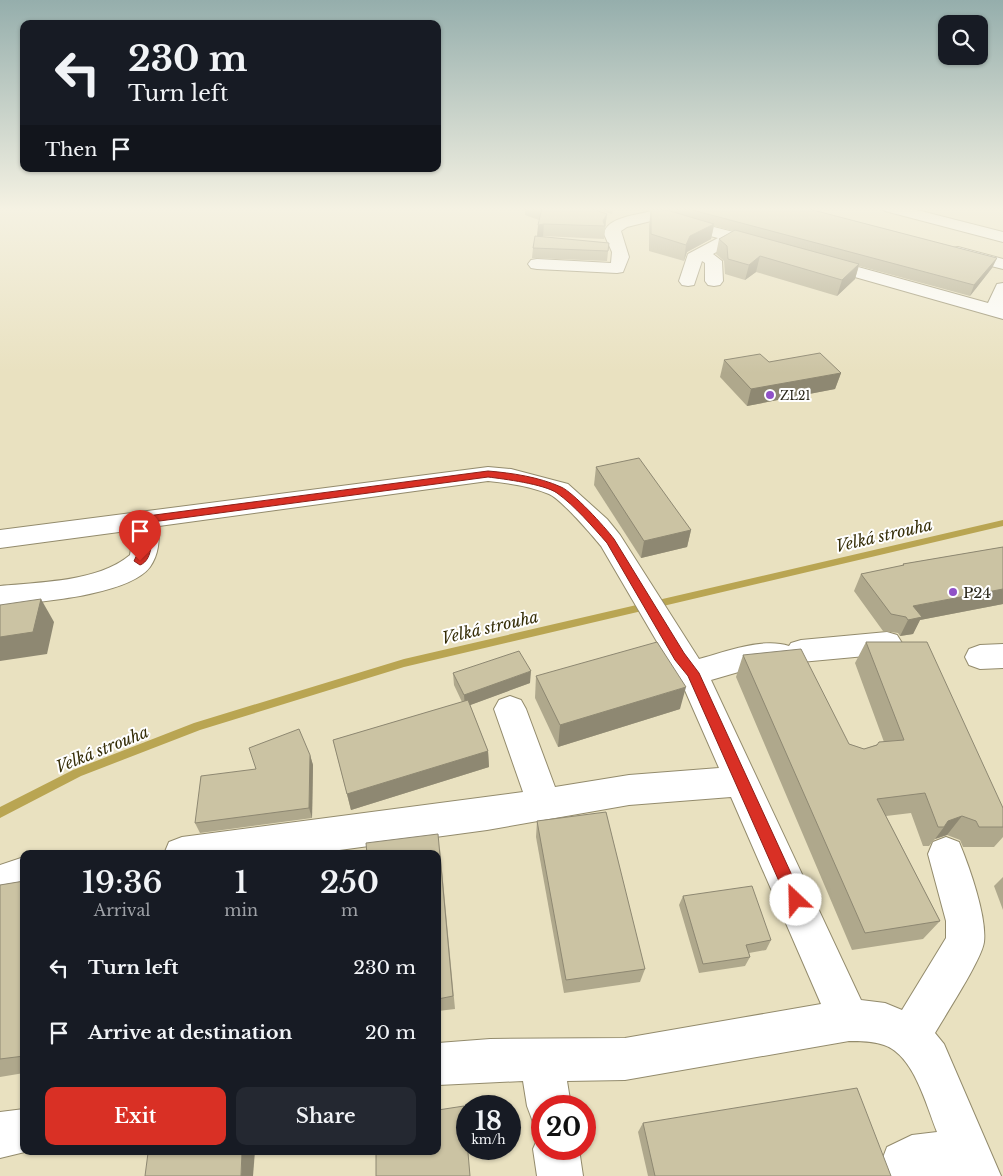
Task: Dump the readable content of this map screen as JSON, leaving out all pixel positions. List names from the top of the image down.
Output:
{
  "water": ["Velká strouha"],
  "places": ["ZL21", "P24"],
  "page": {
    "turn": ["230 m", "Turn left"],
    "then": "Then",
    "eta": [
      "19:36",
      "Arrival",
      "1",
      "min",
      "250",
      "m"
    ],
    "list": [
      {
        "name": "Turn left",
        "value": "230 m"
      },
      {
        "name": "Arrive at destination",
        "value": "20 m"
      }
    ],
    "buttons": ["Exit", "Share"],
    "speed": "18 km/h",
    "limit": "20"
  }
}
